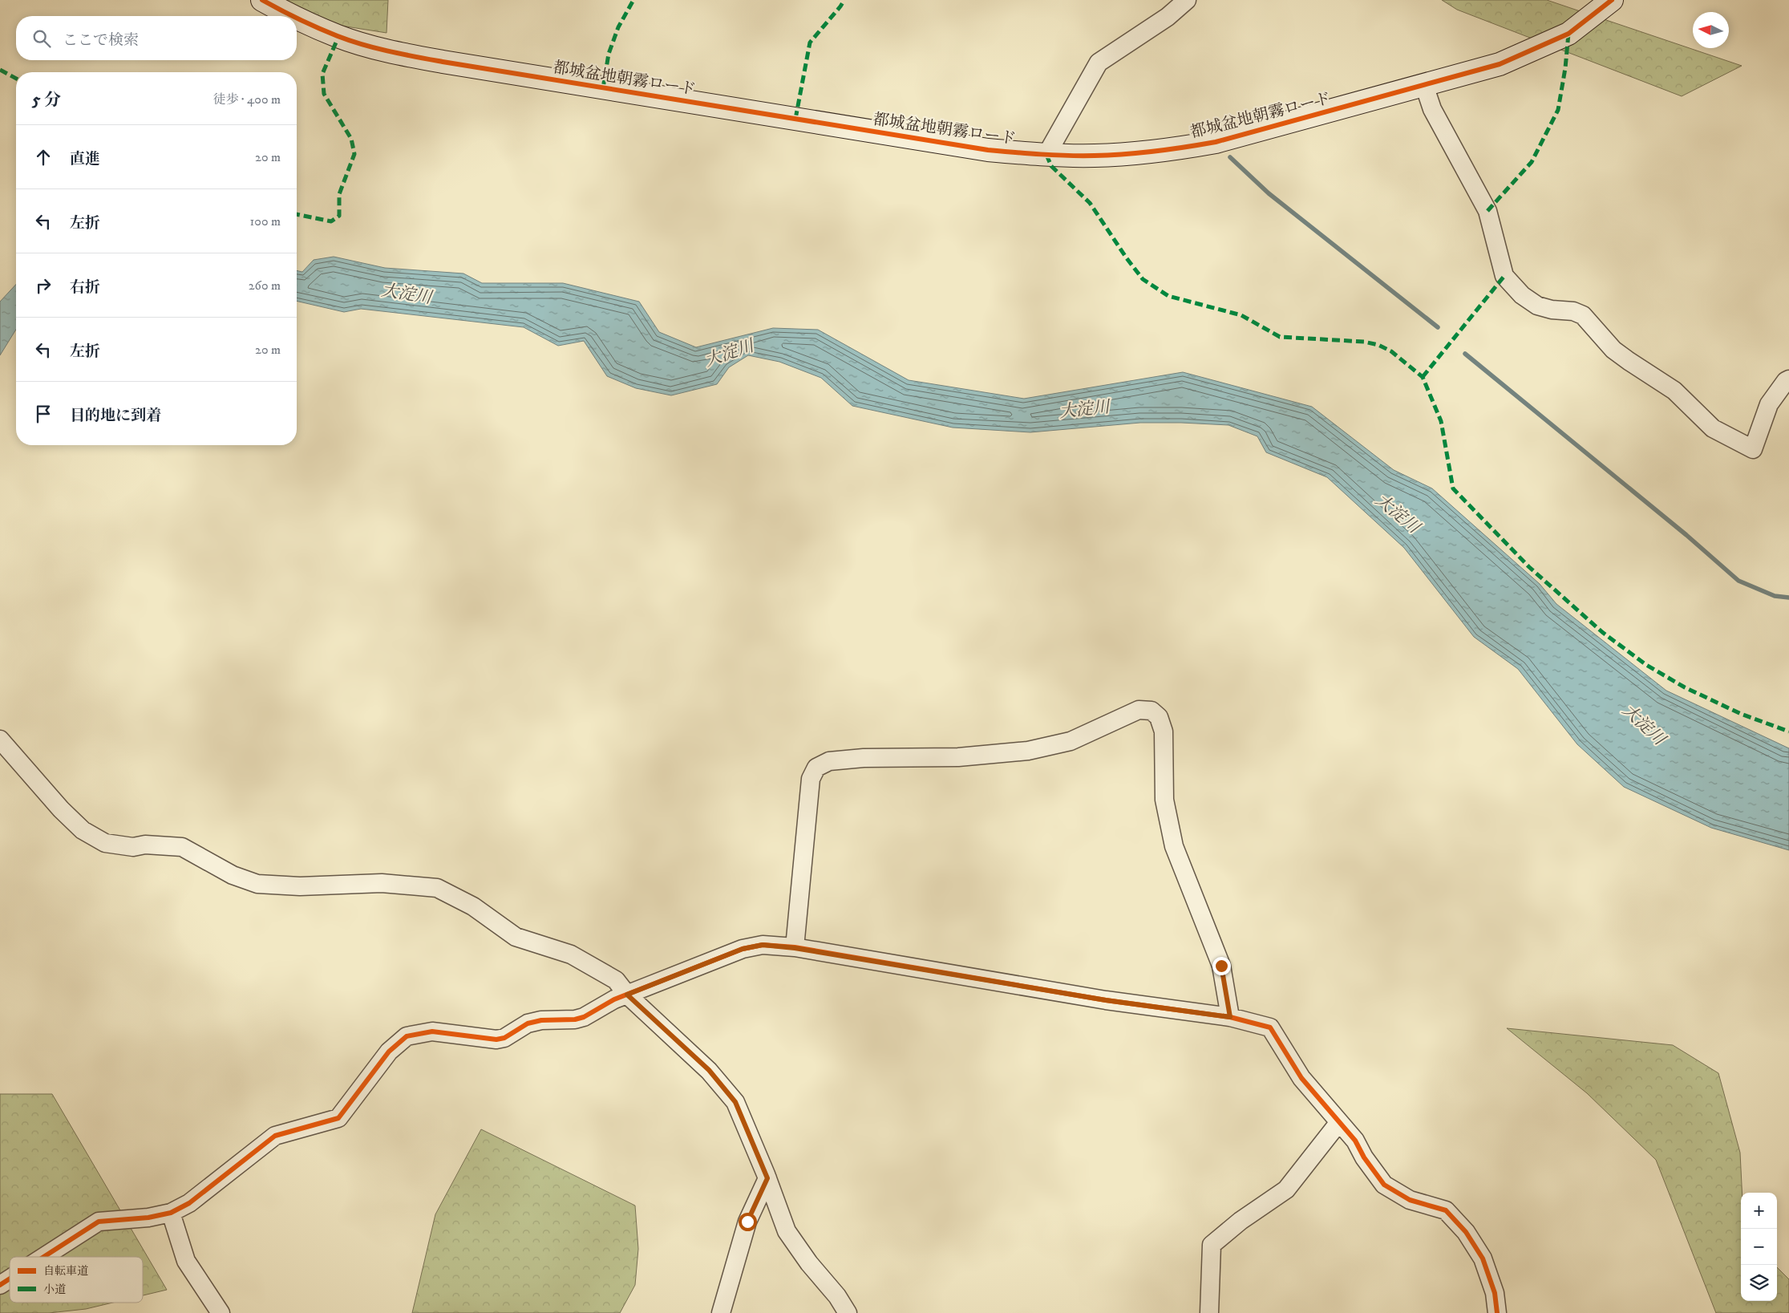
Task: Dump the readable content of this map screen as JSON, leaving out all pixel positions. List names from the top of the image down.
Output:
{
  "streets": {
    "street": ["都城盆地朝霧ロード"]
  },
  "water": ["大淀川"],
  "legend": ["自転車道", "小道"],
  "north": "left",
  "page": {
    "search": "ここで検索",
    "heading": ["5 分", "徒歩 · 400 m"],
    "list": [
      ["直進", "20 m"],
      ["左折", "100 m"],
      ["右折", "260 m"],
      ["左折", "20 m"],
      "目的地に到着"
    ],
    "map_buttons": ["+", "−"]
  }
}
